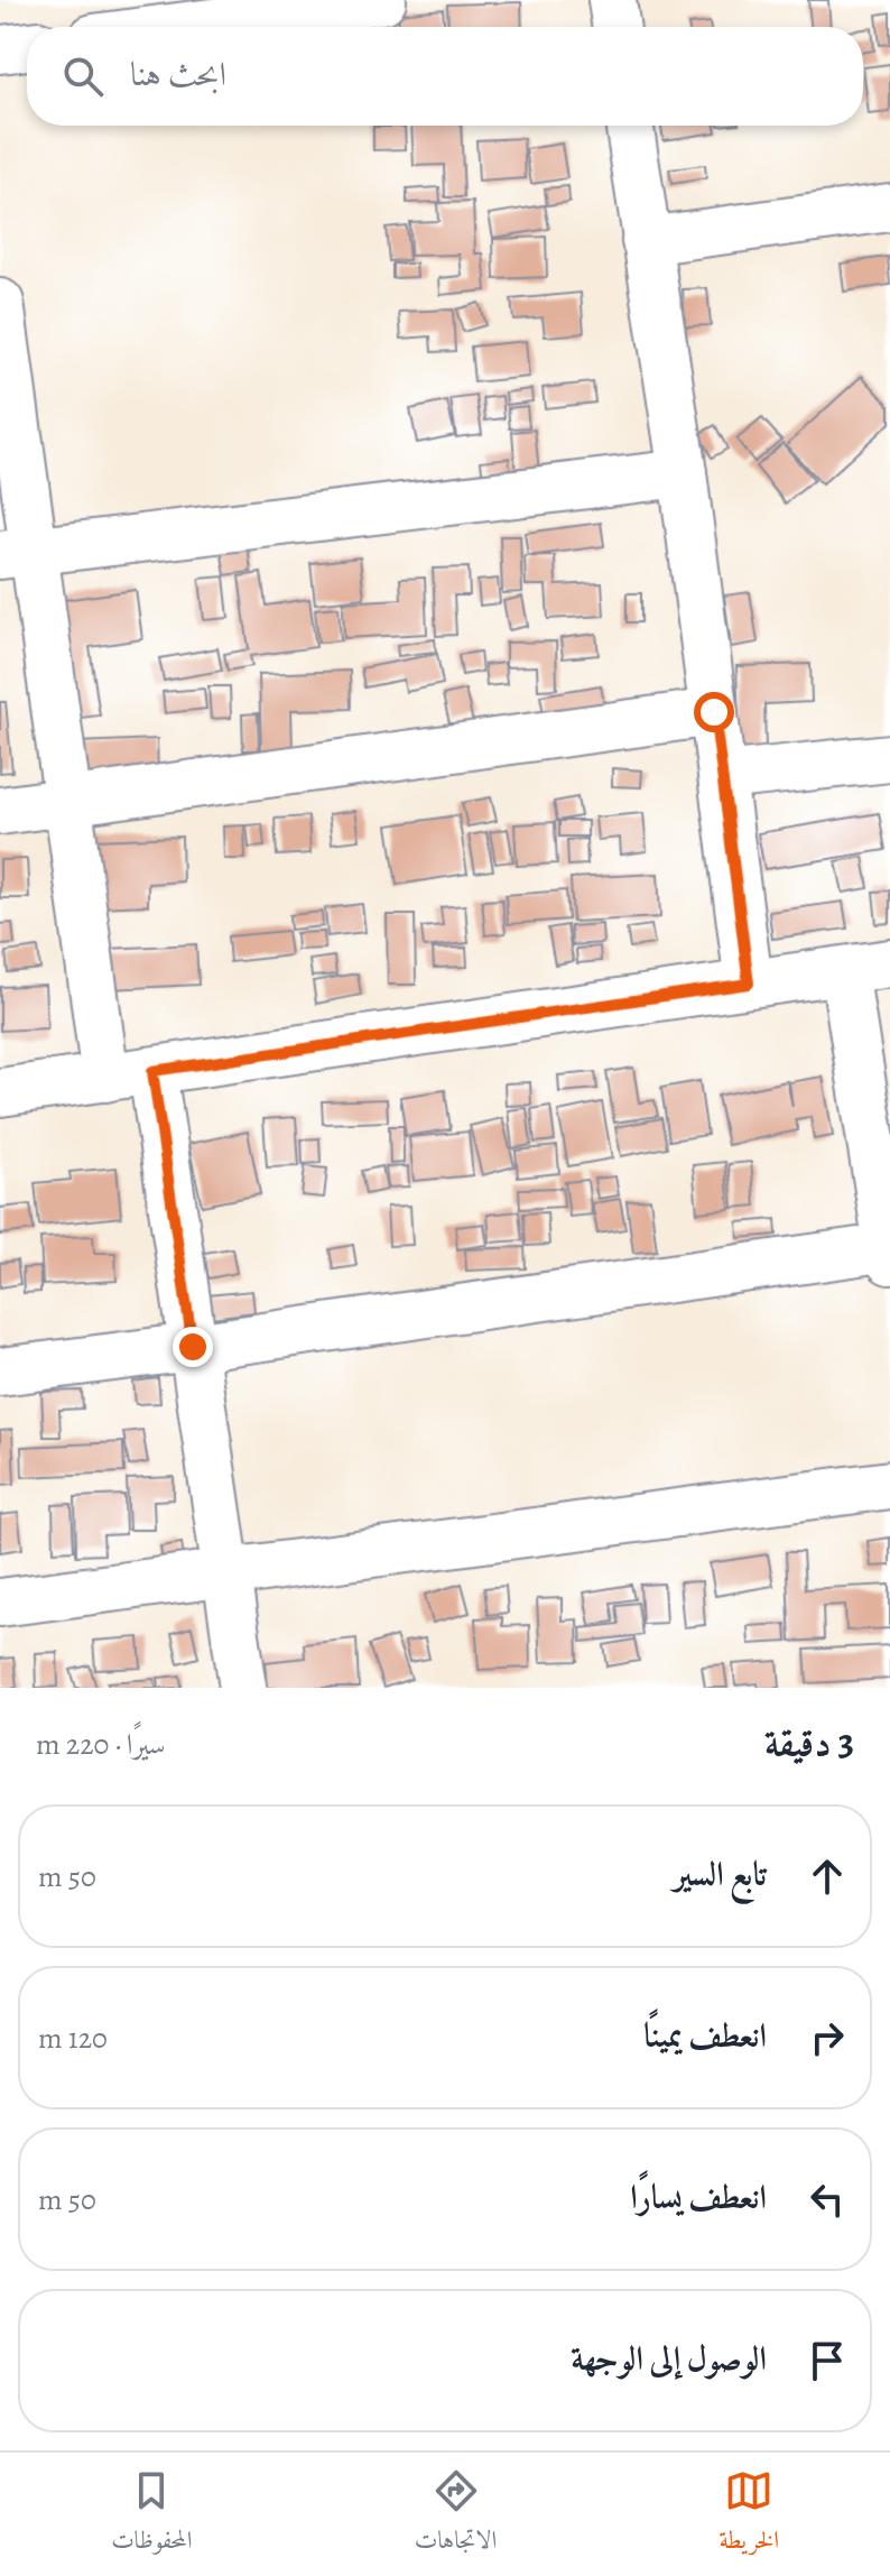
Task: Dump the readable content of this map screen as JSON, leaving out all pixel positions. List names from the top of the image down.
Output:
{
  "page": {
    "search": "ابحث هنا",
    "heading": ["3 دقيقة", "سيرًا · 220 m"],
    "list": [
      ["تابع السير", "50 m"],
      ["انعطف يمينًا", "120 m"],
      ["انعطف يسارًا", "50 m"],
      "الوصول إلى الوجهة"
    ],
    "nav": ["الخريطة", "الاتجاهات", "المحفوظات"]
  }
}
